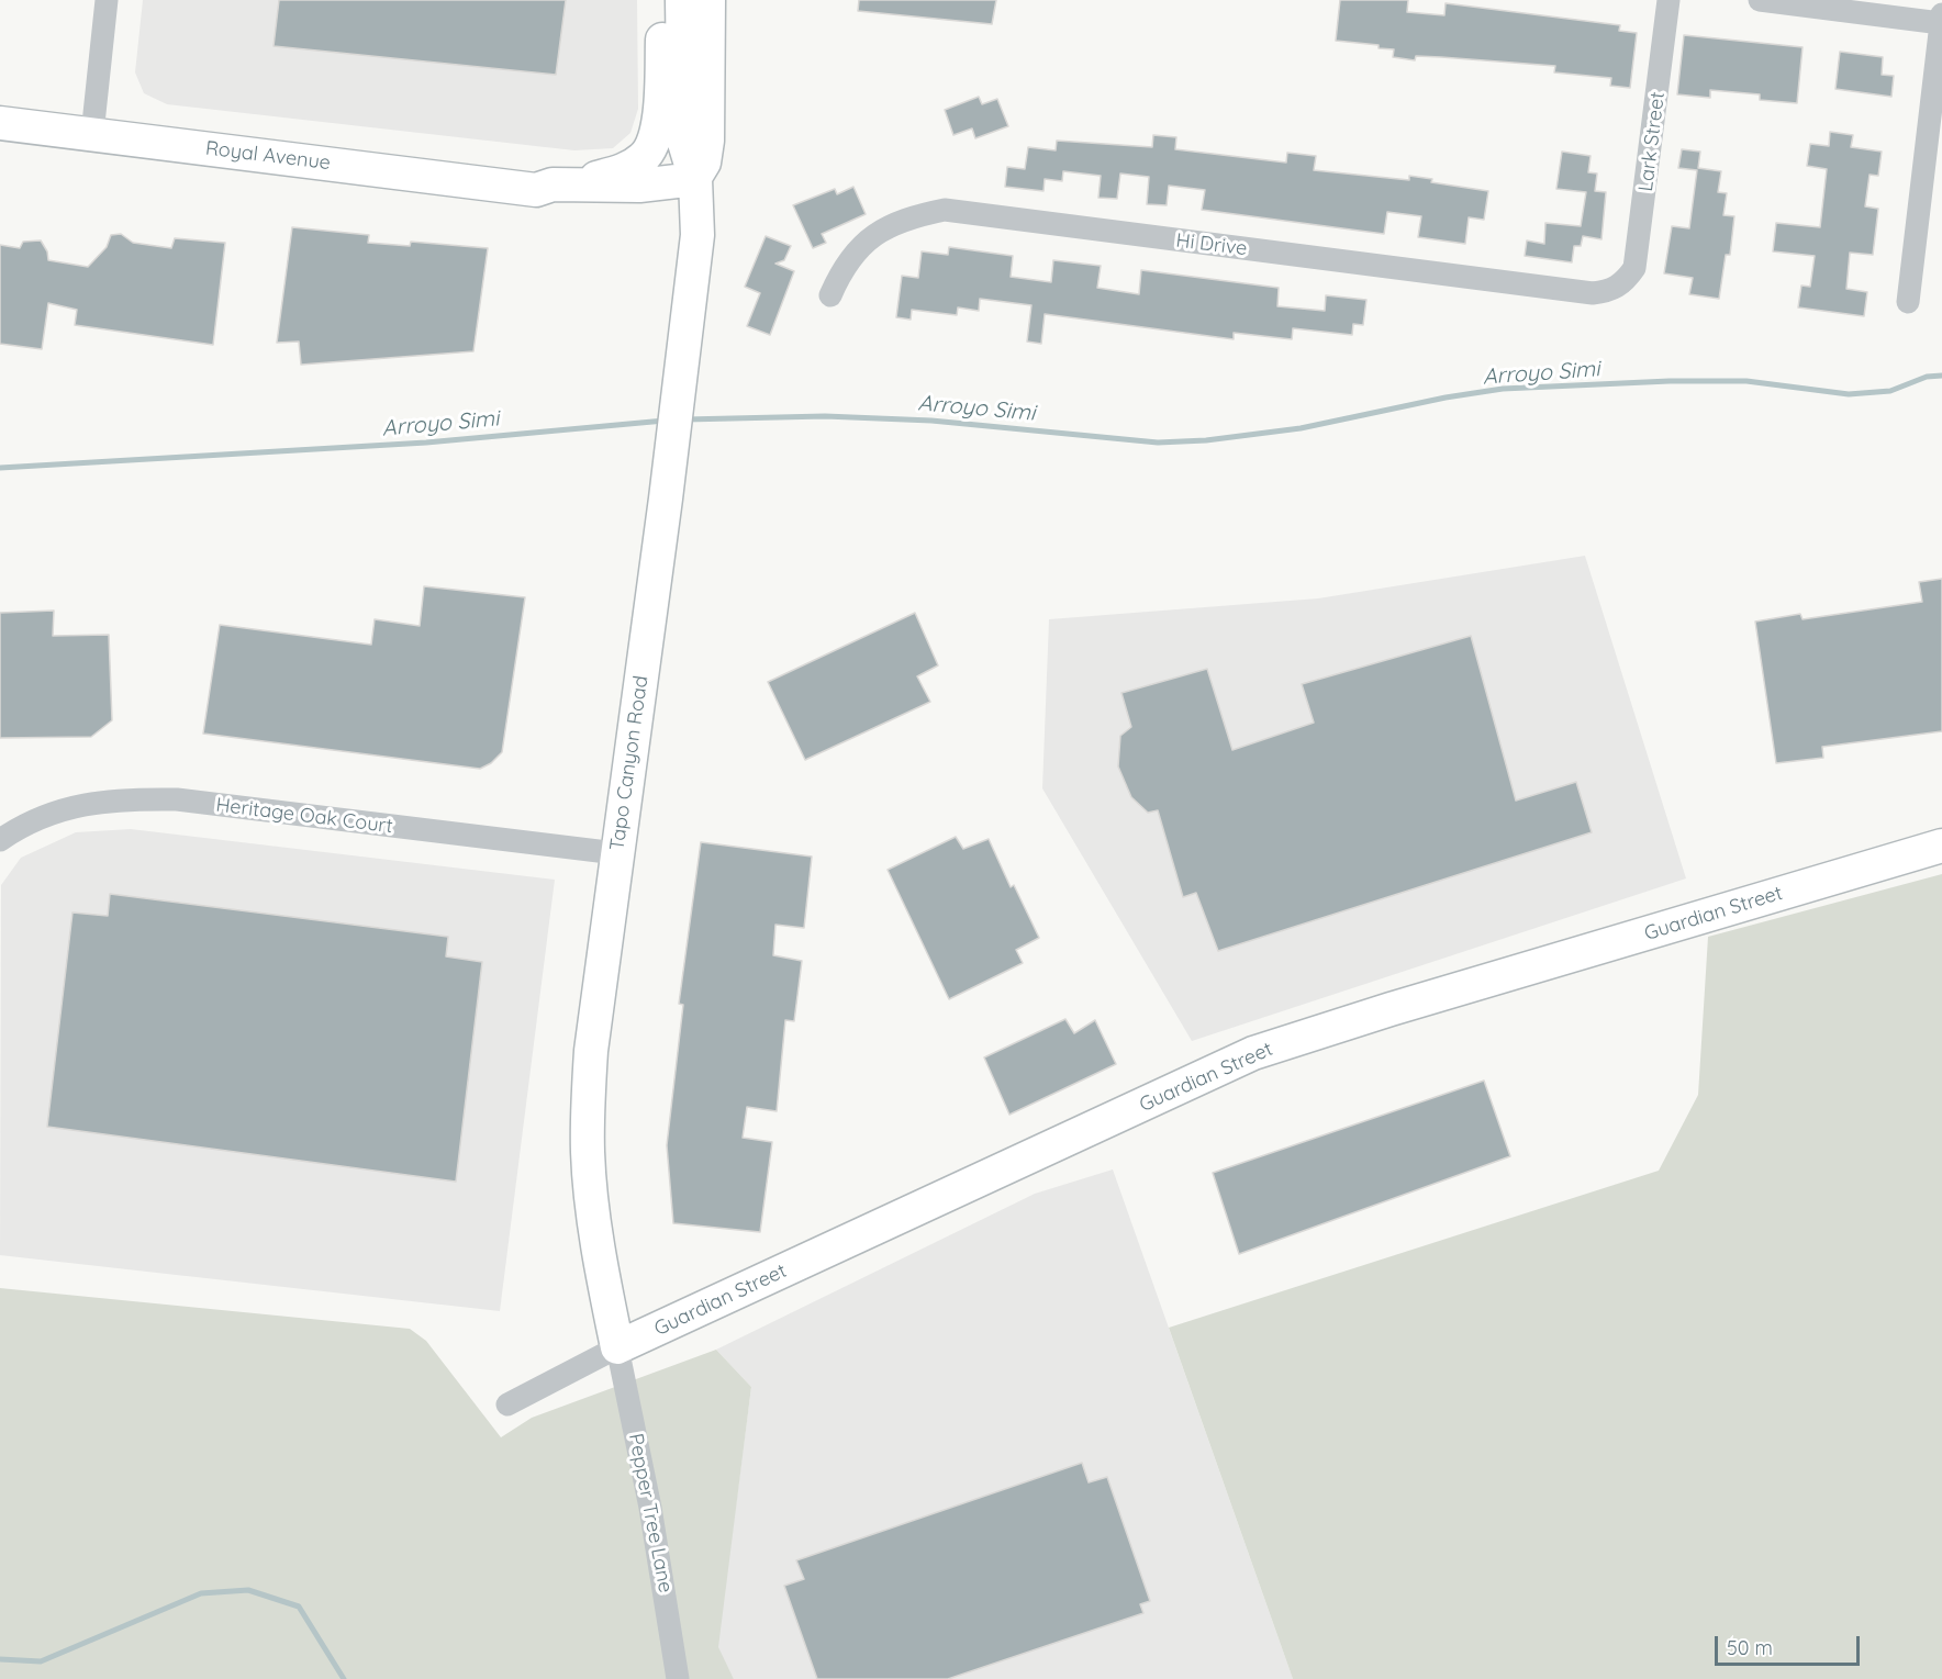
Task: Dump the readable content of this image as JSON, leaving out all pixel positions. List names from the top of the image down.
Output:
{
  "streets": {
    "street": [
      "Lark Street",
      "Royal Avenue",
      "Hi Drive",
      "Tapo Canyon Road",
      "Heritage Oak Court",
      "Guardian Street",
      "Pepper Tree Lane"
    ]
  },
  "crossings": [
    ["Lark Street", "Hi Drive"],
    ["Royal Avenue", "Tapo Canyon Road"],
    ["Tapo Canyon Road", "Heritage Oak Court"],
    ["Tapo Canyon Road", "Guardian Street"],
    ["Tapo Canyon Road", "Pepper Tree Lane"],
    ["Guardian Street", "Pepper Tree Lane"]
  ],
  "water": ["Arroyo Simi"],
  "scale_bar": "50 m"
}
